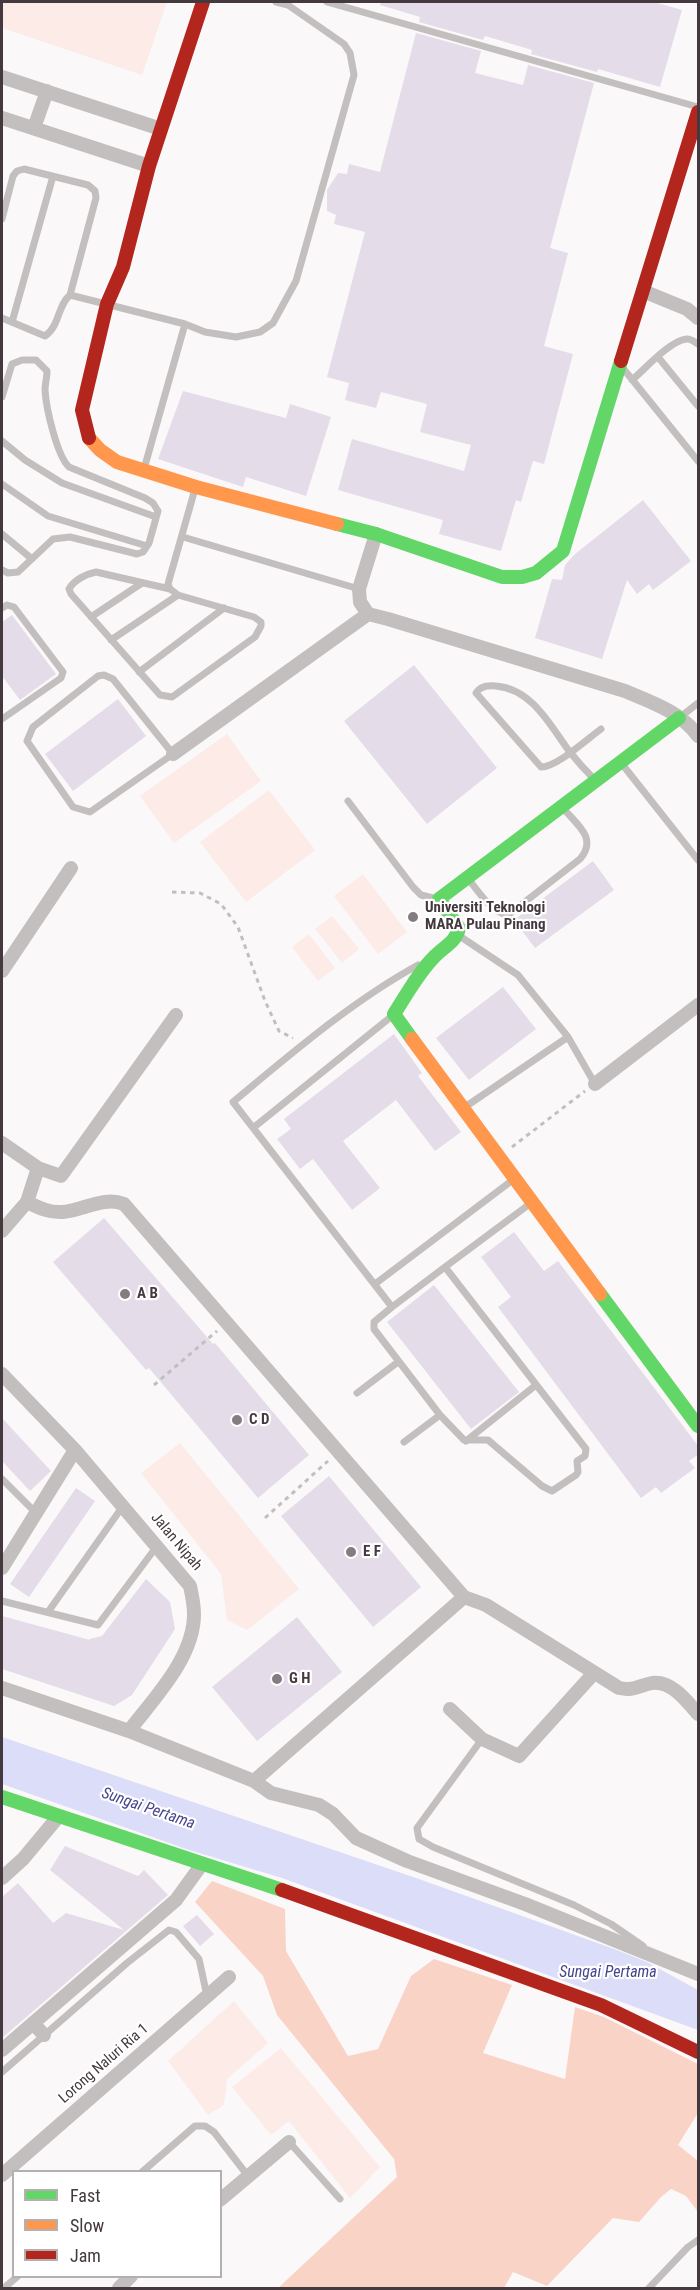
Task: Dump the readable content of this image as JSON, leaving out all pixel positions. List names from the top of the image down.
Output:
{
  "streets": {
    "street": ["Jalan Nipah", "Lorong Naluri Ria 1"]
  },
  "water": ["Sungai Pertama"],
  "places": [
    "Universiti Teknologi MARA Pulau Pinang",
    "A B",
    "C D",
    "E F",
    "G H"
  ],
  "legend": ["Fast", "Slow", "Jam"]
}
